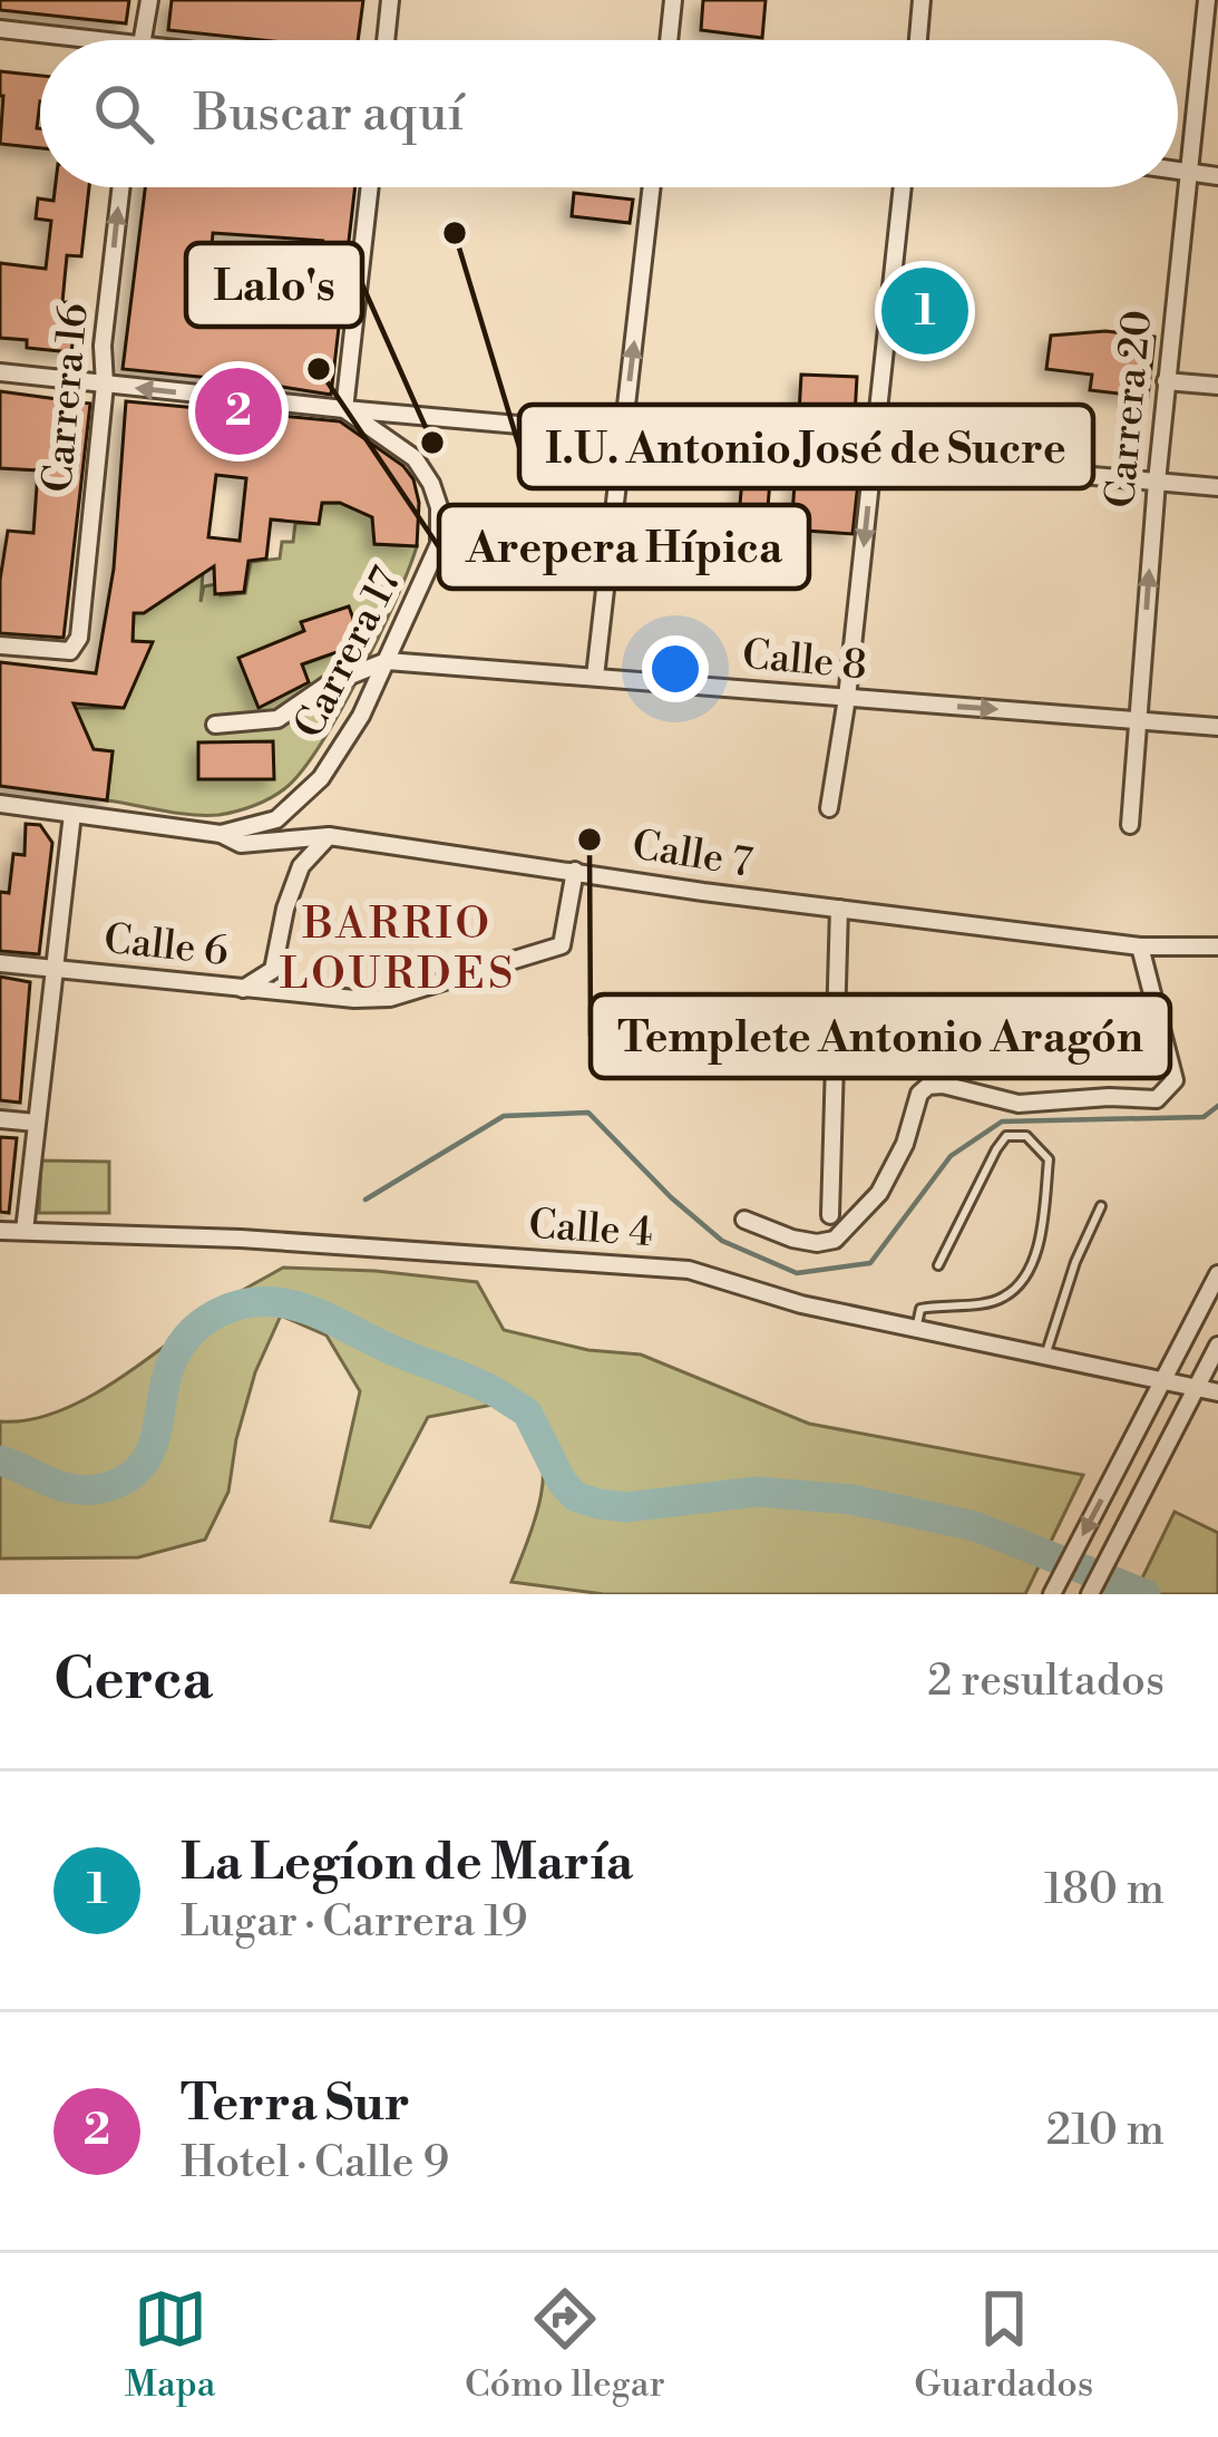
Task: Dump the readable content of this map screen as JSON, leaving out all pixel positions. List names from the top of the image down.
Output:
{
  "streets": {
    "street": [
      "Carrera 16",
      "Carrera 20",
      "Carrera 17",
      "Calle 8",
      "Calle 7",
      "Calle 6",
      "Calle 4"
    ]
  },
  "crossings": [
    ["Carrera 20", "Calle 8"],
    ["Carrera 17", "Calle 8"],
    ["Carrera 17", "Calle 7"],
    ["Calle 7", "Calle 6"]
  ],
  "one_way": ["Carrera 16"],
  "districts": ["BARRIO LOURDES"],
  "places": [
    "I.U. Antonio José de Sucre",
    "Arepera Hípica",
    "Lalo's",
    "Templete Antonio Aragón"
  ],
  "page": {
    "search": "Buscar aquí",
    "pins": ["1", "2"],
    "heading": ["Cerca", "2 resultados"],
    "list": [
      {
        "mark": "1",
        "name": "La Legíon de María",
        "note": "Lugar · Carrera 19",
        "value": "180 m"
      },
      {
        "mark": "2",
        "name": "Terra Sur",
        "note": "Hotel · Calle 9",
        "value": "210 m"
      }
    ],
    "nav": ["Mapa", "Cómo llegar", "Guardados"]
  }
}
